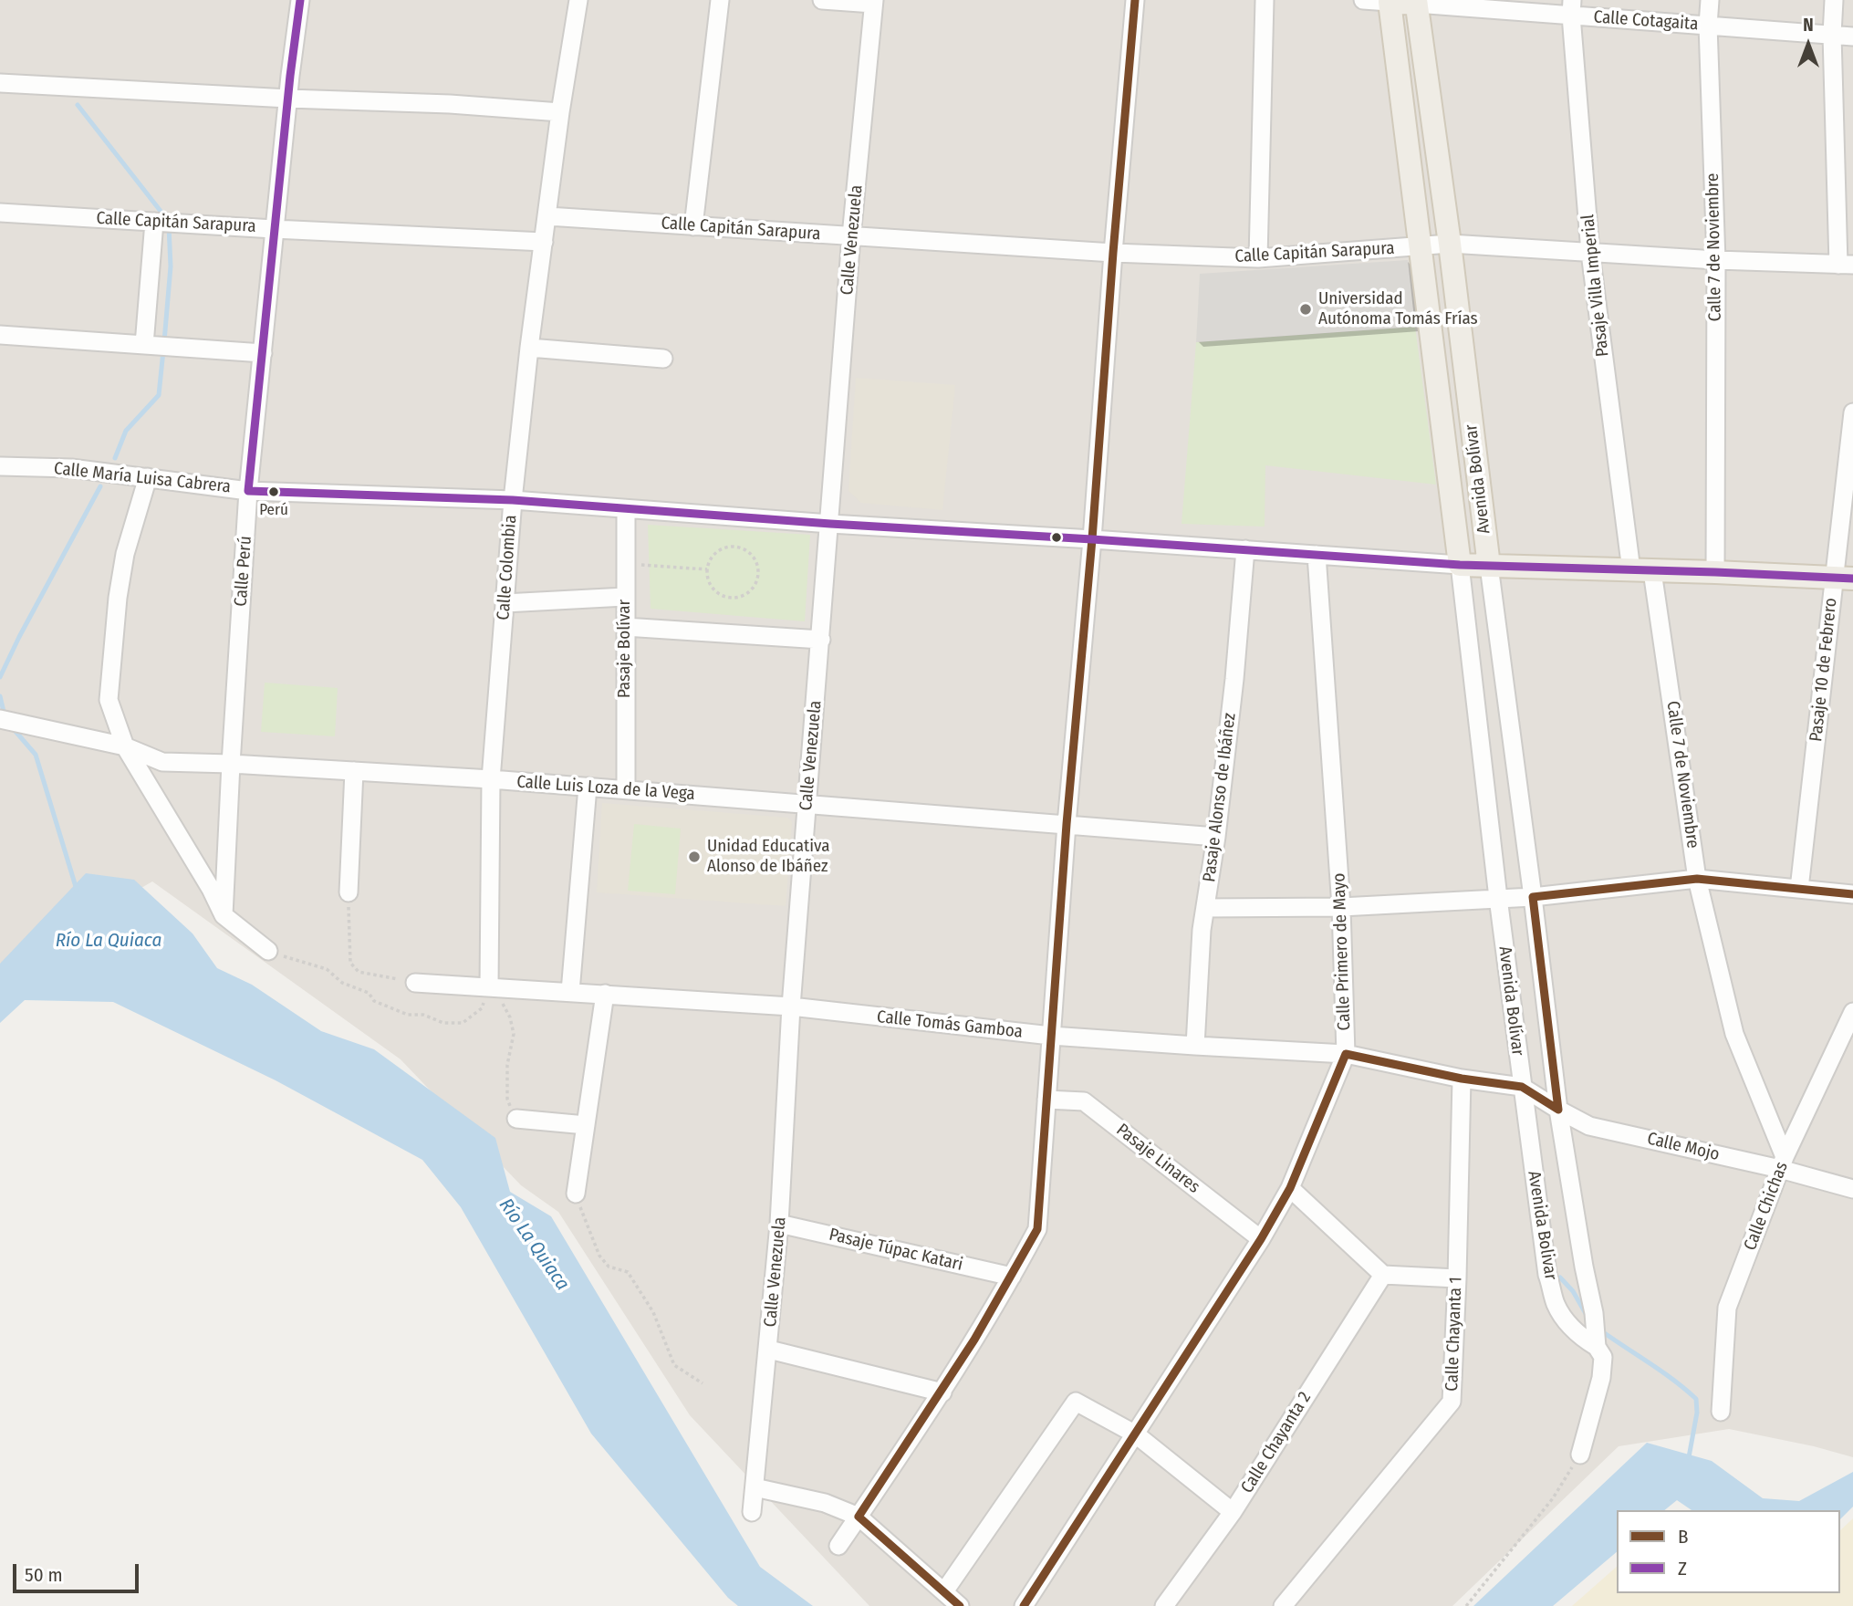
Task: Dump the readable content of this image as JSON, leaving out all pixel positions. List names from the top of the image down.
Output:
{
  "streets": {
    "main road": ["Calle Cotagaita", "Calle María Luisa Cabrera", "Avenida Bolívar"],
    "street": [
      "Calle Capitán Sarapura",
      "Calle Venezuela",
      "Calle 7 de Noviembre",
      "Pasaje Villa Imperial",
      "Calle Colombia",
      "Calle Perú",
      "Pasaje Bolívar",
      "Pasaje 10 de Febrero",
      "Calle Luis Loza de la Vega",
      "Pasaje Alonso de Ibáñez",
      "Calle Primero de Mayo",
      "Calle Tomás Gamboa",
      "Calle Mojo",
      "Pasaje Linares",
      "Calle Chichas",
      "Avenida Bolivar",
      "Pasaje Túpac Katari",
      "Calle Chayanta 1",
      "Calle Chayanta 2"
    ]
  },
  "crossings": [
    ["Calle Cotagaita", "Calle 7 de Noviembre"],
    ["Calle Cotagaita", "Pasaje Villa Imperial"],
    ["Calle Cotagaita", "Avenida Bolívar"],
    ["Calle Capitán Sarapura", "Calle Venezuela"],
    ["Calle Capitán Sarapura", "Calle 7 de Noviembre"],
    ["Calle Capitán Sarapura", "Pasaje Villa Imperial"],
    ["Calle Capitán Sarapura", "Avenida Bolívar"],
    ["Calle Capitán Sarapura", "Calle Colombia"],
    ["Calle Capitán Sarapura", "Calle Perú"],
    ["Calle Venezuela", "Calle María Luisa Cabrera"],
    ["Calle Venezuela", "Calle Luis Loza de la Vega"],
    ["Calle Venezuela", "Calle Tomás Gamboa"],
    ["Calle Venezuela", "Pasaje Túpac Katari"],
    ["Calle 7 de Noviembre", "Pasaje Villa Imperial"],
    ["Calle 7 de Noviembre", "Calle María Luisa Cabrera"],
    ["Calle 7 de Noviembre", "Calle Mojo"],
    ["Calle 7 de Noviembre", "Calle Chichas"],
    ["Pasaje Villa Imperial", "Calle María Luisa Cabrera"],
    ["Calle María Luisa Cabrera", "Avenida Bolívar"],
    ["Calle María Luisa Cabrera", "Calle Colombia"],
    ["Calle María Luisa Cabrera", "Calle Perú"],
    ["Calle María Luisa Cabrera", "Pasaje Bolívar"],
    ["Calle María Luisa Cabrera", "Pasaje 10 de Febrero"],
    ["Calle María Luisa Cabrera", "Pasaje Alonso de Ibáñez"],
    ["Calle María Luisa Cabrera", "Calle Primero de Mayo"],
    ["Avenida Bolívar", "Calle Tomás Gamboa"],
    ["Avenida Bolívar", "Calle Mojo"],
    ["Avenida Bolívar", "Avenida Bolivar"],
    ["Calle Colombia", "Calle Luis Loza de la Vega"],
    ["Calle Colombia", "Calle Tomás Gamboa"],
    ["Calle Perú", "Calle Luis Loza de la Vega"],
    ["Pasaje Bolívar", "Calle Luis Loza de la Vega"],
    ["Calle Luis Loza de la Vega", "Pasaje Alonso de Ibáñez"],
    ["Pasaje Alonso de Ibáñez", "Calle Tomás Gamboa"],
    ["Calle Primero de Mayo", "Calle Tomás Gamboa"],
    ["Calle Primero de Mayo", "Pasaje Linares"],
    ["Calle Tomás Gamboa", "Calle Mojo"],
    ["Calle Tomás Gamboa", "Avenida Bolivar"],
    ["Calle Tomás Gamboa", "Calle Chayanta 1"],
    ["Calle Mojo", "Calle Chichas"],
    ["Calle Mojo", "Avenida Bolivar"]
  ],
  "water": ["Río La Quiaca"],
  "places": ["Universidad Autónoma Tomás Frías", "Perú", "Unidad Educativa Alonso de Ibáñez"],
  "lines": ["transit line B", "transit line Z"],
  "legend": ["B", "Z"],
  "scale_bar": "50 m",
  "north": "top"
}
